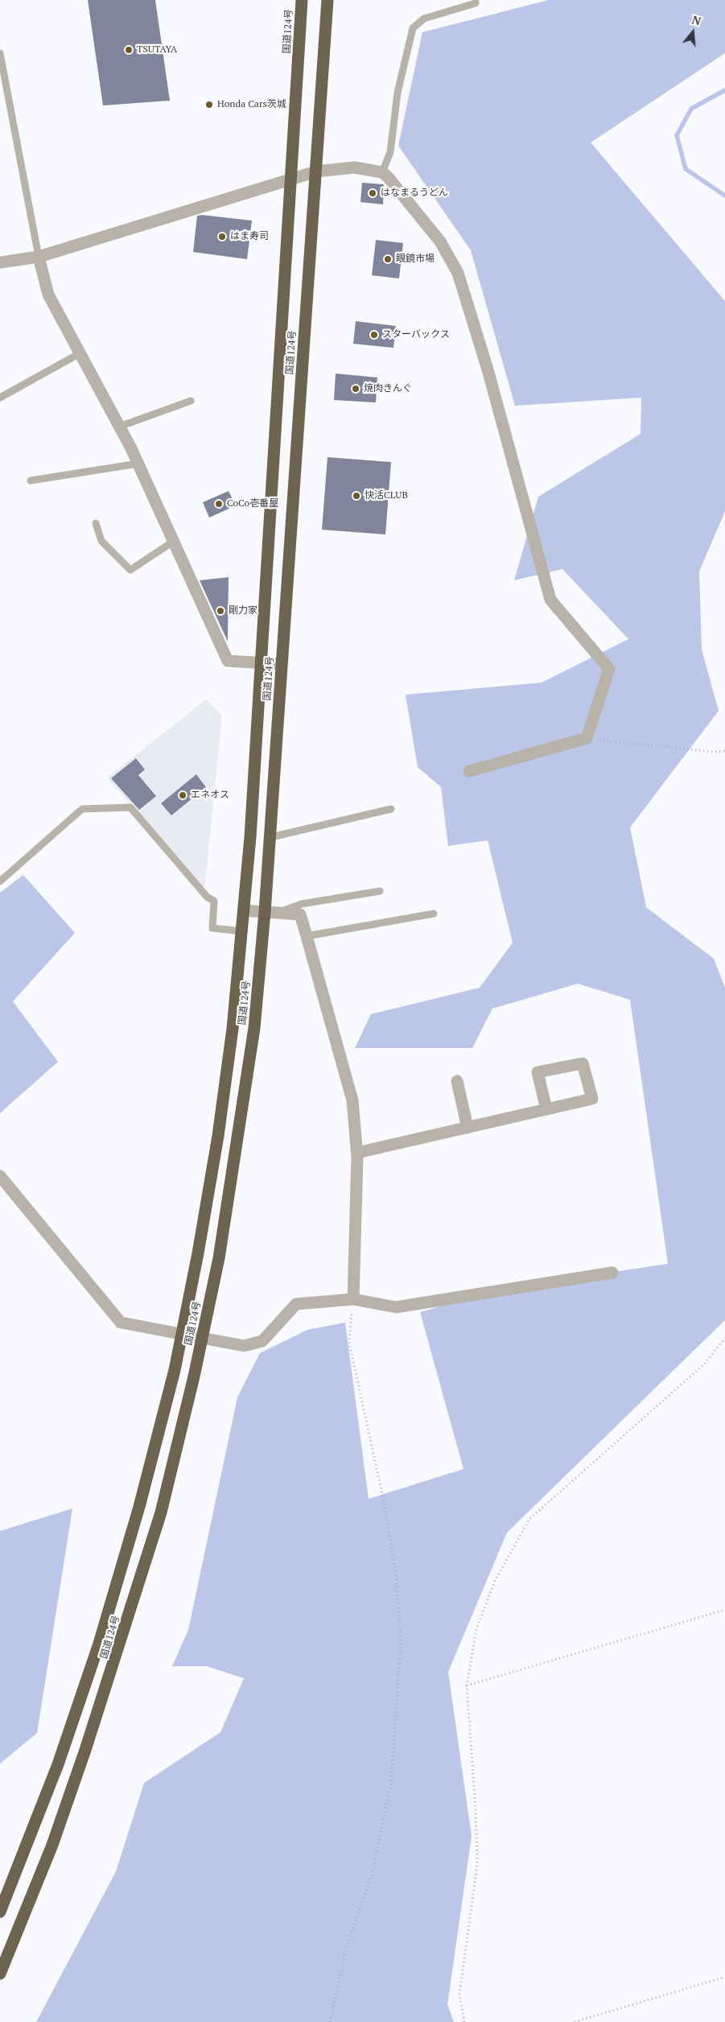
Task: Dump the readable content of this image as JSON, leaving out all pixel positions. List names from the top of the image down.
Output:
{
  "streets": {
    "highway": ["国道124号"]
  },
  "places": [
    "TSUTAYA",
    "Honda Cars茨城",
    "はなまるうどん",
    "はま寿司",
    "眼鏡市場",
    "スターバックス",
    "焼肉きんぐ",
    "快活CLUB",
    "CoCo壱番屋",
    "剛力家",
    "エネオス"
  ],
  "north": "top"
}
